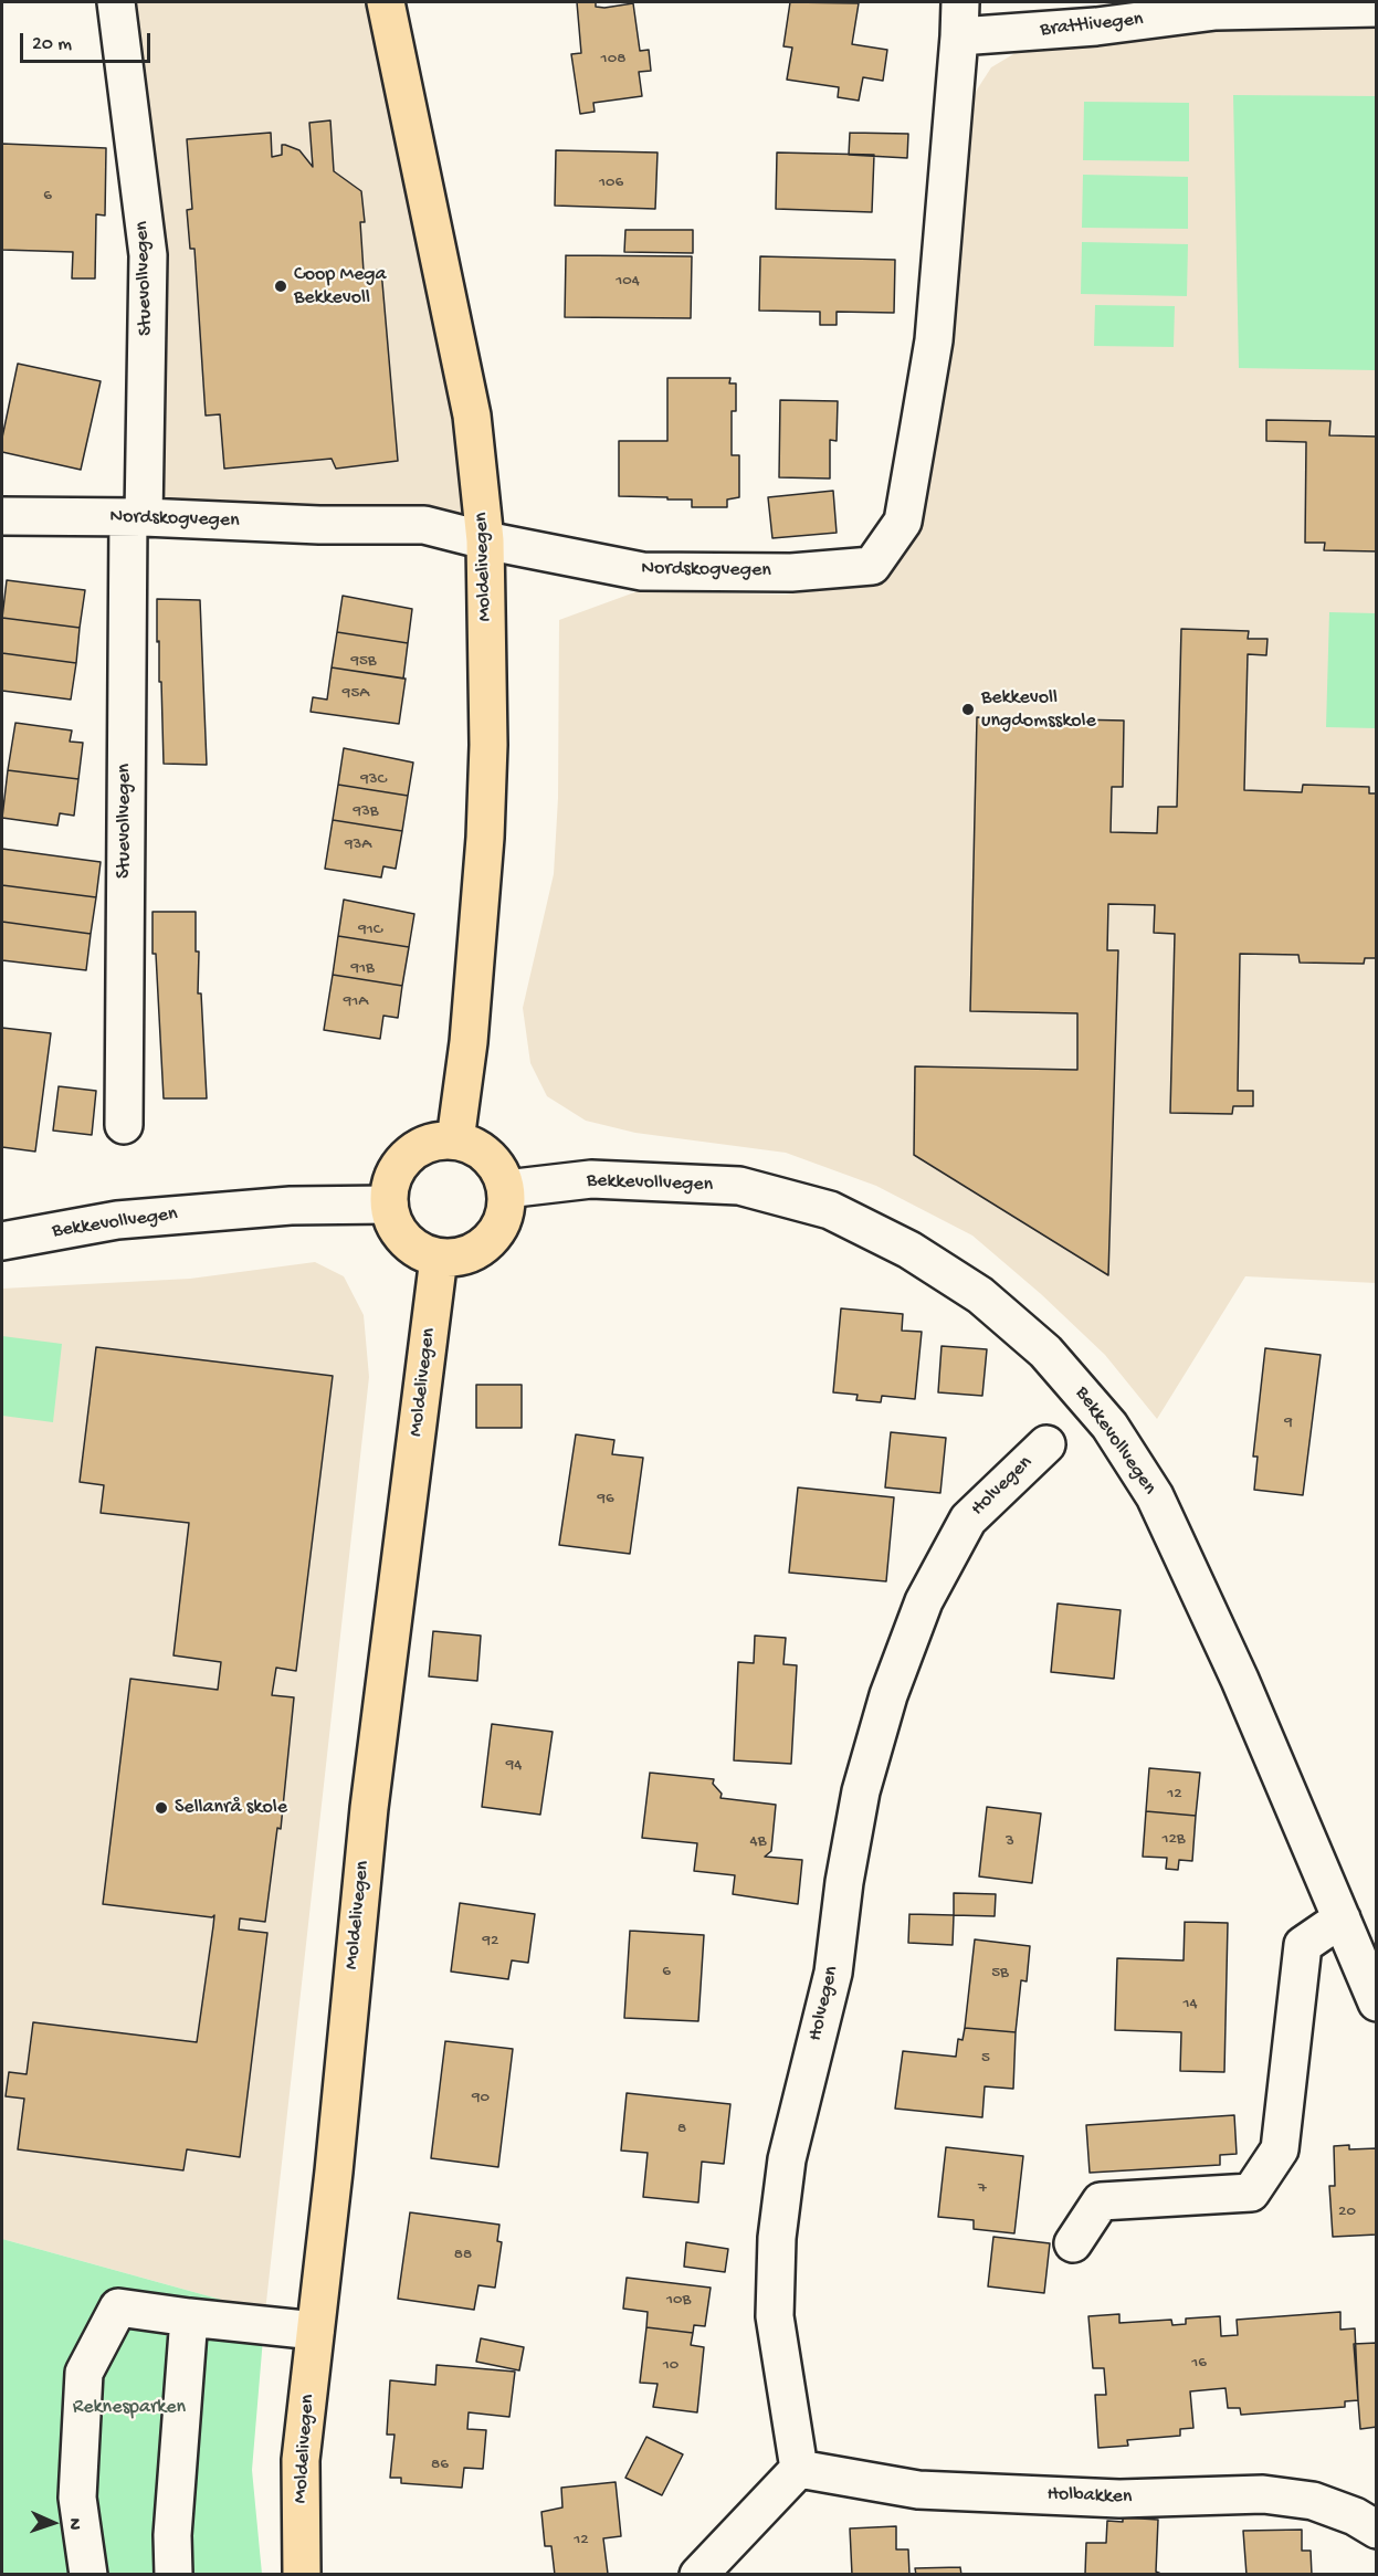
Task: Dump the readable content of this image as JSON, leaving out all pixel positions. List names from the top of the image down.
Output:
{
  "streets": {
    "main road": ["Moldelivegen"],
    "street": [
      "Brattlivegen",
      "Stuevollvegen",
      "Nordskogvegen",
      "Bekkevollvegen",
      "Holvegen",
      "Holbakken"
    ]
  },
  "crossings": [
    ["Brattlivegen", "Nordskogvegen"],
    ["Stuevollvegen", "Nordskogvegen"],
    ["Nordskogvegen", "Moldelivegen"],
    ["Moldelivegen", "Bekkevollvegen"],
    ["Holvegen", "Holbakken"]
  ],
  "parks": ["Reknesparken"],
  "places": ["Coop Mega Bekkevoll", "Bekkevoll ungdomsskole", "Sellanrå skole"],
  "house_numbers": [
    "108",
    "106",
    "6",
    "104",
    "95B",
    "95A",
    "93C",
    "93B",
    "93A",
    "91C",
    "91B",
    "91A",
    "9",
    "96",
    "94",
    "12",
    "12B",
    "4B",
    "3",
    "92",
    "6",
    "5B",
    "14",
    "5",
    "90",
    "8",
    "7",
    "20",
    "88",
    "10B",
    "16",
    "10",
    "86",
    "12"
  ],
  "scale_bar": "20 m",
  "north": "right"
}
